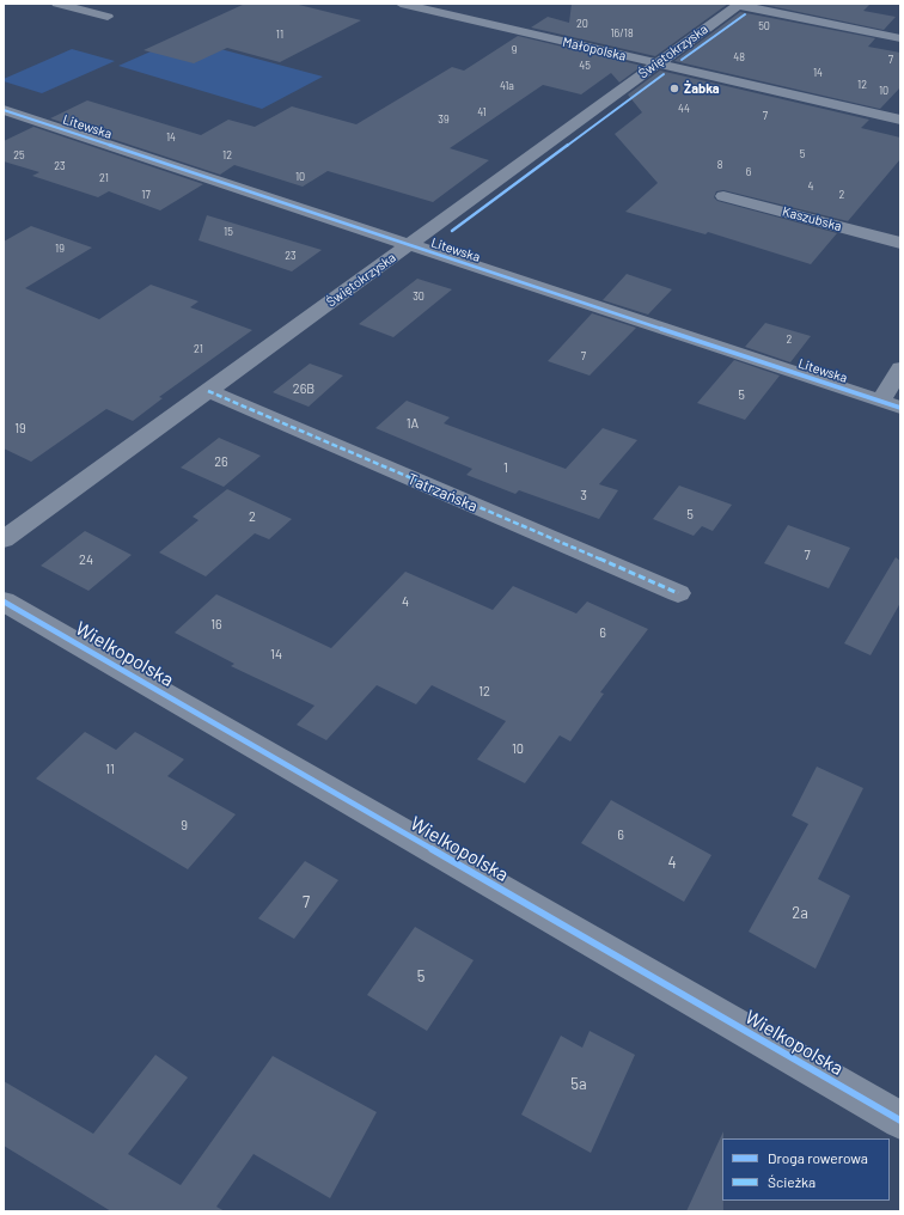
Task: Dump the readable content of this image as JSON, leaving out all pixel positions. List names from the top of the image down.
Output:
{
  "streets": {
    "street": [
      "Małopolska",
      "Świętokrzyska",
      "Litewska",
      "Kaszubska",
      "Tatrzańska",
      "Wielkopolska"
    ]
  },
  "crossings": [
    ["Małopolska", "Świętokrzyska"],
    ["Świętokrzyska", "Litewska"],
    ["Świętokrzyska", "Tatrzańska"]
  ],
  "places": ["Żabka"],
  "house_numbers": [
    "20",
    "50",
    "16/18",
    "11",
    "9",
    "48",
    "7",
    "45",
    "14",
    "12",
    "41a",
    "10",
    "44",
    "41",
    "7",
    "39",
    "14",
    "5",
    "25",
    "12",
    "8",
    "23",
    "6",
    "10",
    "21",
    "4",
    "17",
    "2",
    "15",
    "19",
    "23",
    "30",
    "2",
    "21",
    "7",
    "26B",
    "5",
    "1A",
    "19",
    "26",
    "1",
    "3",
    "5",
    "2",
    "7",
    "24",
    "4",
    "16",
    "6",
    "14",
    "12",
    "10",
    "11",
    "9",
    "6",
    "4",
    "7",
    "2a",
    "5",
    "5a"
  ],
  "legend": ["Droga rowerowa", "Ścieżka"]
}
